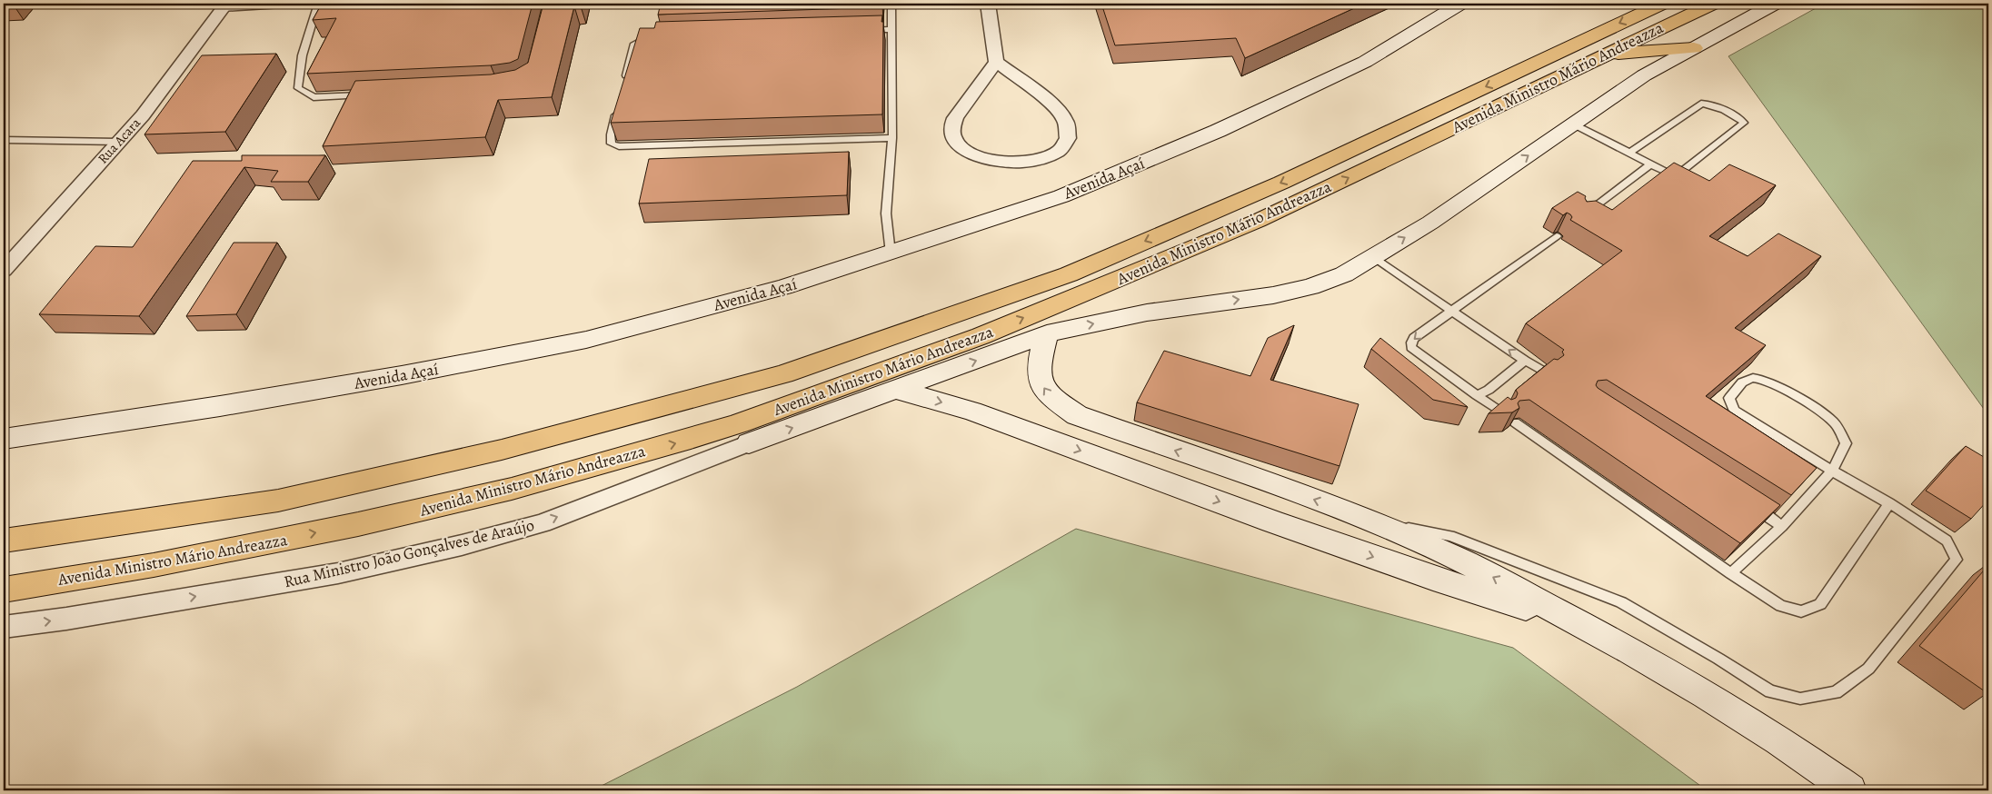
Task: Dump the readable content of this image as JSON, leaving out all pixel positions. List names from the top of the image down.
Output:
{
  "streets": {
    "main road": ["Avenida Ministro Mário Andreazza"],
    "street": ["Rua Acara", "Avenida Açaí", "Rua Ministro João Gonçalves de Araújo"]
  },
  "crossings": [
    ["Avenida Ministro Mário Andreazza", "Rua Ministro João Gonçalves de Araújo"]
  ],
  "one_way": ["Rua Ministro João Gonçalves de Araújo"]
}
